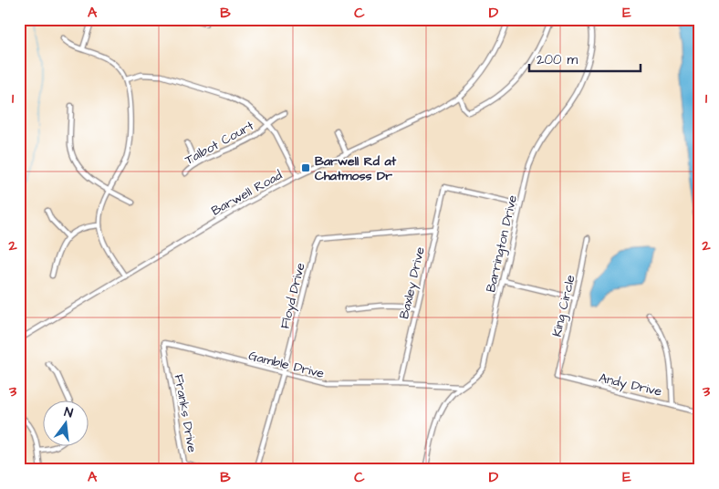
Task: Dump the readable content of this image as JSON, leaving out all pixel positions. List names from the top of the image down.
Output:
{
  "streets": {
    "street": [
      "Talbot Court",
      "Barwell Road",
      "Barrington Drive",
      "Baxley Drive",
      "Floyd Drive",
      "King Circle",
      "Gamble Drive",
      "Andy Drive",
      "Franks Drive"
    ]
  },
  "crossings": [
    ["Barrington Drive", "Baxley Drive"],
    ["Barrington Drive", "Gamble Drive"],
    ["Baxley Drive", "Floyd Drive"],
    ["Baxley Drive", "Gamble Drive"],
    ["Floyd Drive", "Gamble Drive"],
    ["King Circle", "Andy Drive"],
    ["Gamble Drive", "Franks Drive"]
  ],
  "places": {
    "transit": ["Barwell Rd at Chatmoss Dr"]
  },
  "scale_bar": "200 m",
  "north": "top",
  "grid": {
    "columns": [
      "A",
      "B",
      "C",
      "D",
      "E"
    ],
    "rows": ["1", "2", "3"]
  }
}
